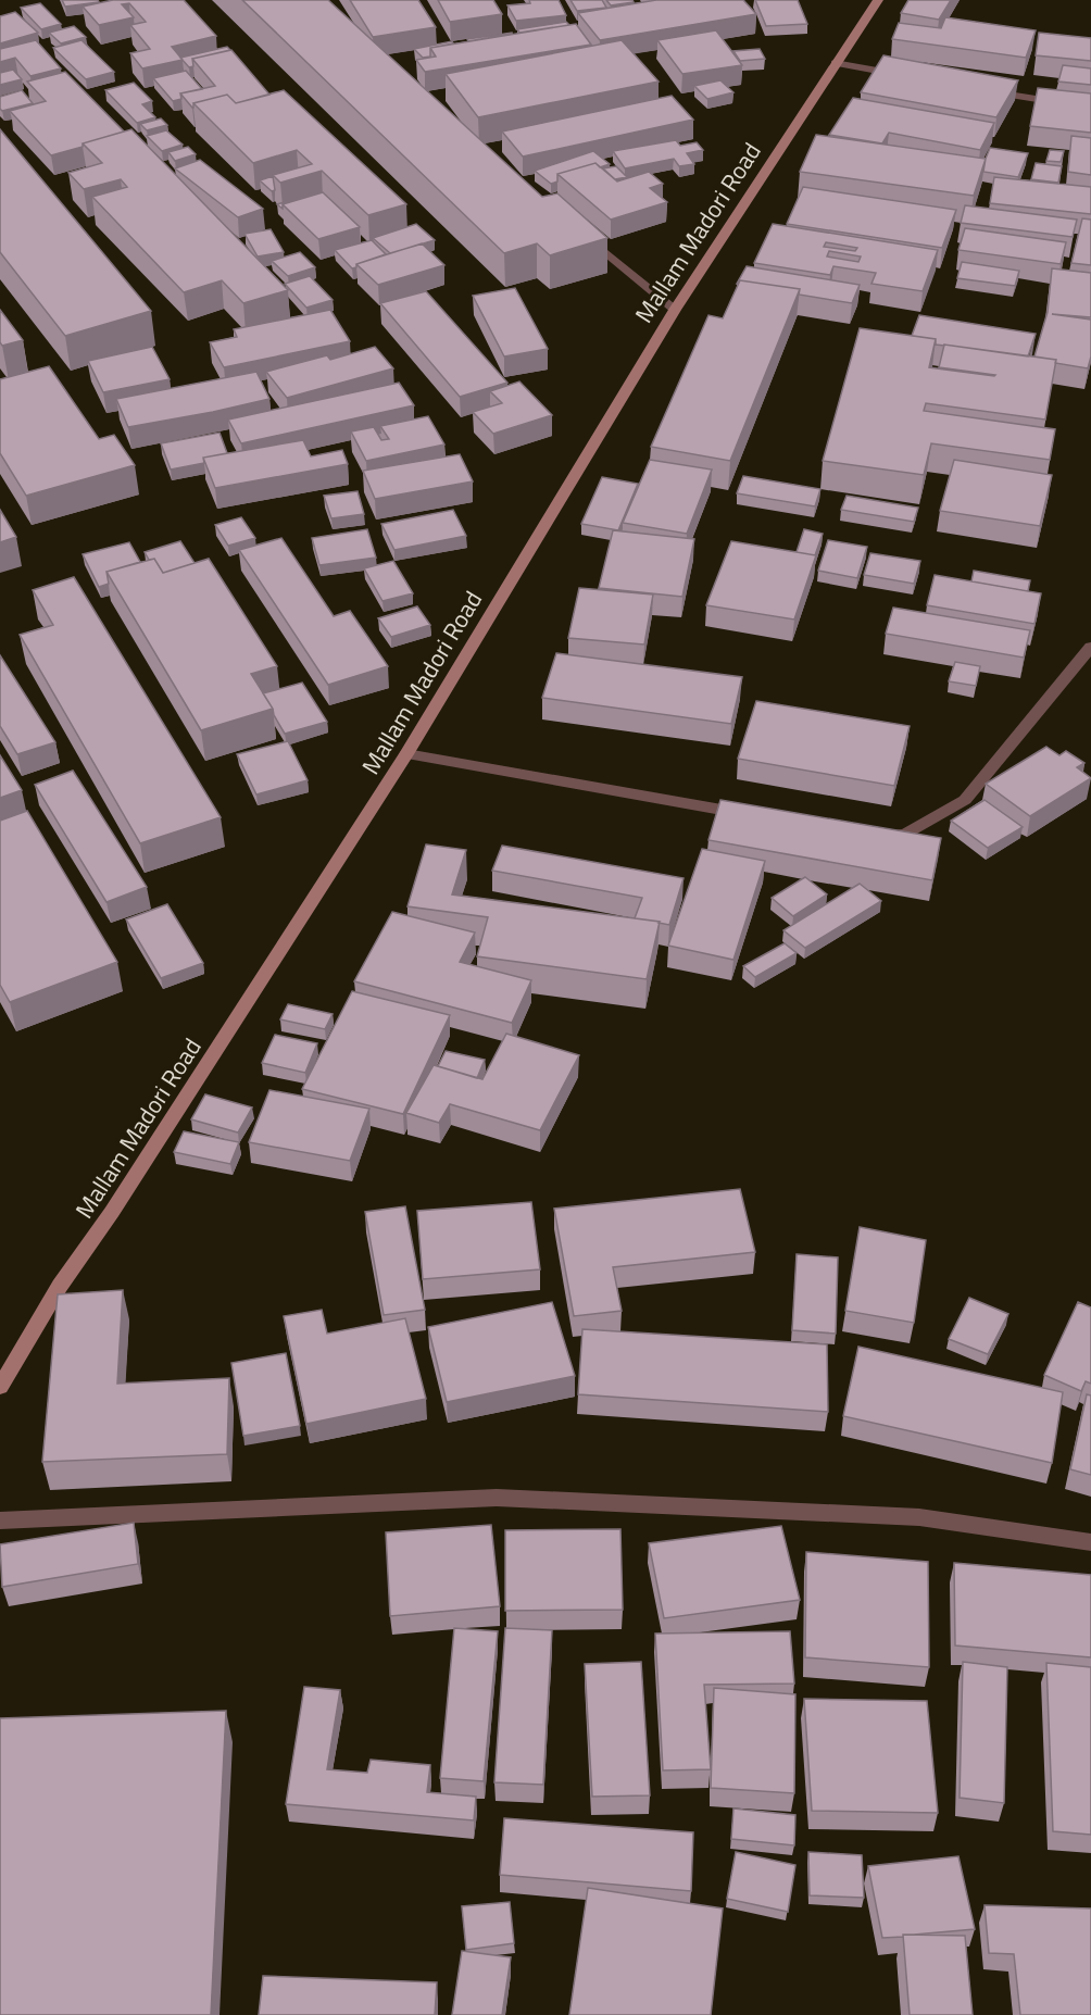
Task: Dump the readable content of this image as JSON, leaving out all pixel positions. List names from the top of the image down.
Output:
{
  "streets": {
    "street": ["Mallam Madori Road"]
  }
}
